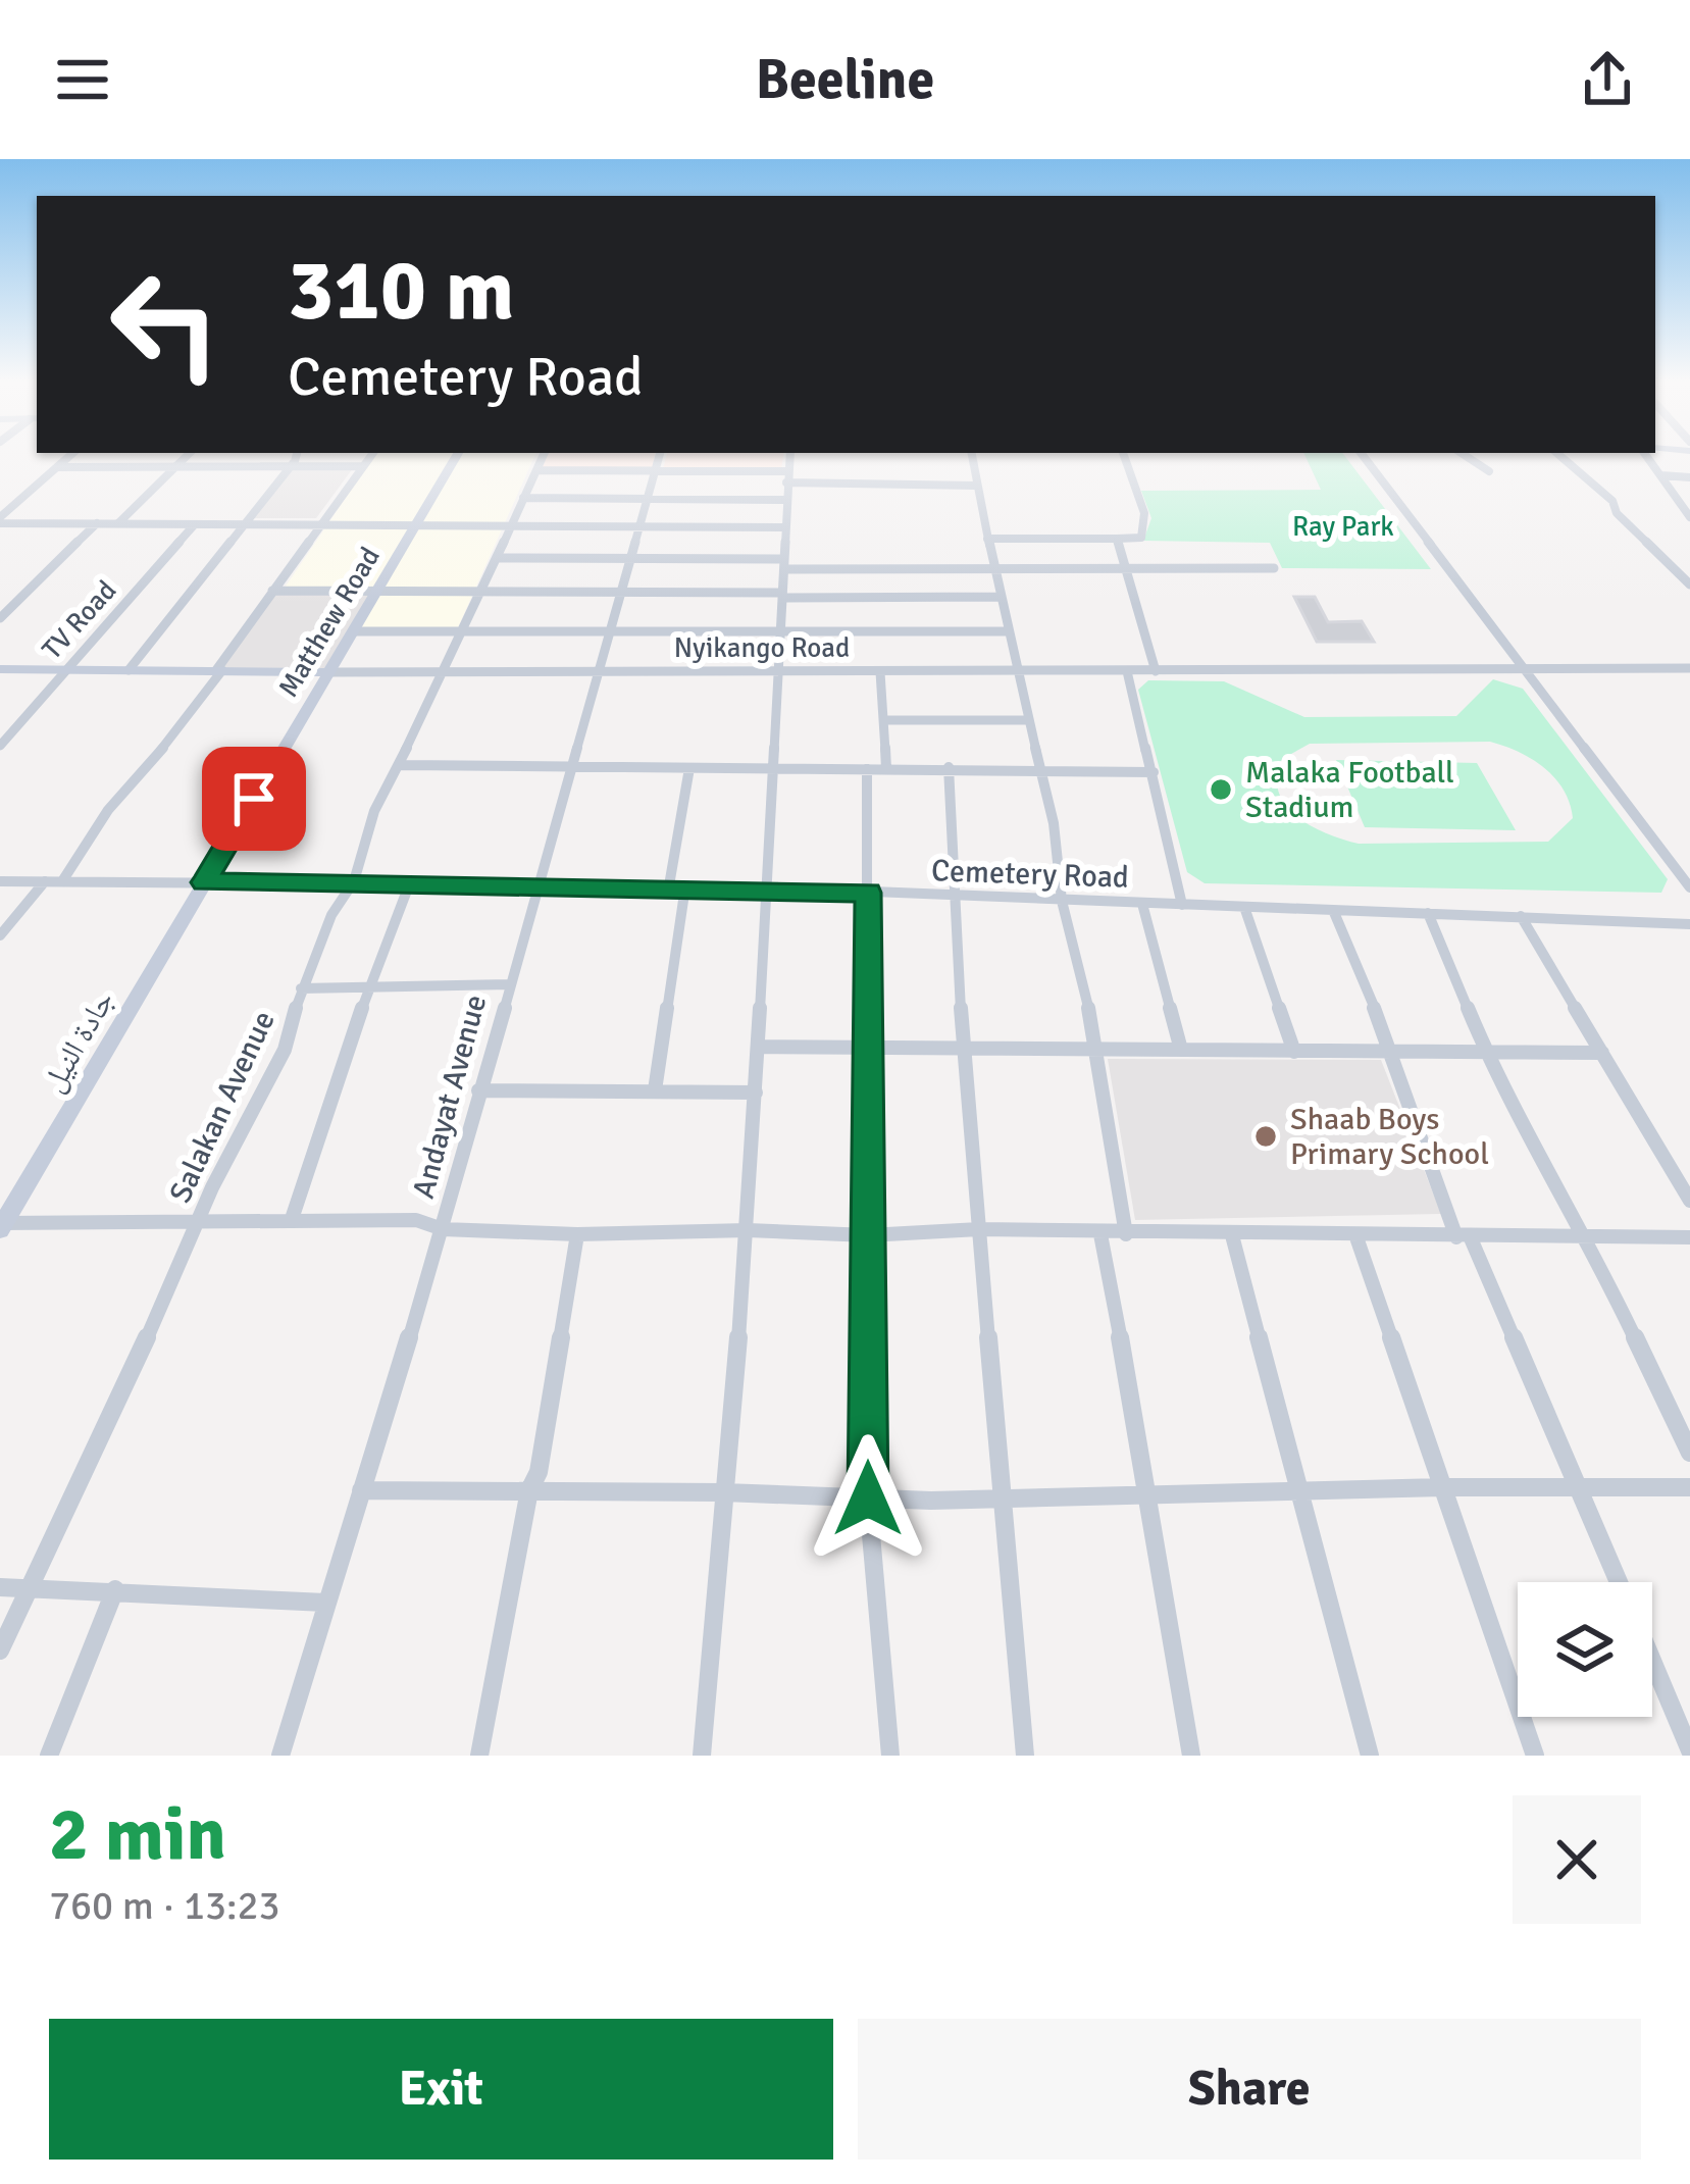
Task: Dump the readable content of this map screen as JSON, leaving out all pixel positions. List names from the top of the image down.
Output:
{
  "streets": {
    "street": [
      "TV Road",
      "Matthew Road",
      "Nyikango Road",
      "Cemetery Road",
      "جادة النيل",
      "Andayat Avenue",
      "Salakan Avenue"
    ]
  },
  "crossings": [
    ["TV Road", "Nyikango Road"],
    ["Matthew Road", "Nyikango Road"],
    ["Matthew Road", "Cemetery Road"],
    ["Matthew Road", "جادة النيل"],
    ["Nyikango Road", "Andayat Avenue"],
    ["Nyikango Road", "Salakan Avenue"],
    ["Cemetery Road", "جادة النيل"],
    ["Cemetery Road", "Andayat Avenue"],
    ["Cemetery Road", "Salakan Avenue"]
  ],
  "parks": ["Ray Park"],
  "places": ["Malaka Football Stadium", "Shaab Boys Primary School"],
  "page": {
    "header": "Beeline",
    "turn": ["310 m", "Cemetery Road"],
    "heading": ["2 min", "760 m · 13:23"],
    "buttons": ["Exit", "Share"]
  }
}
